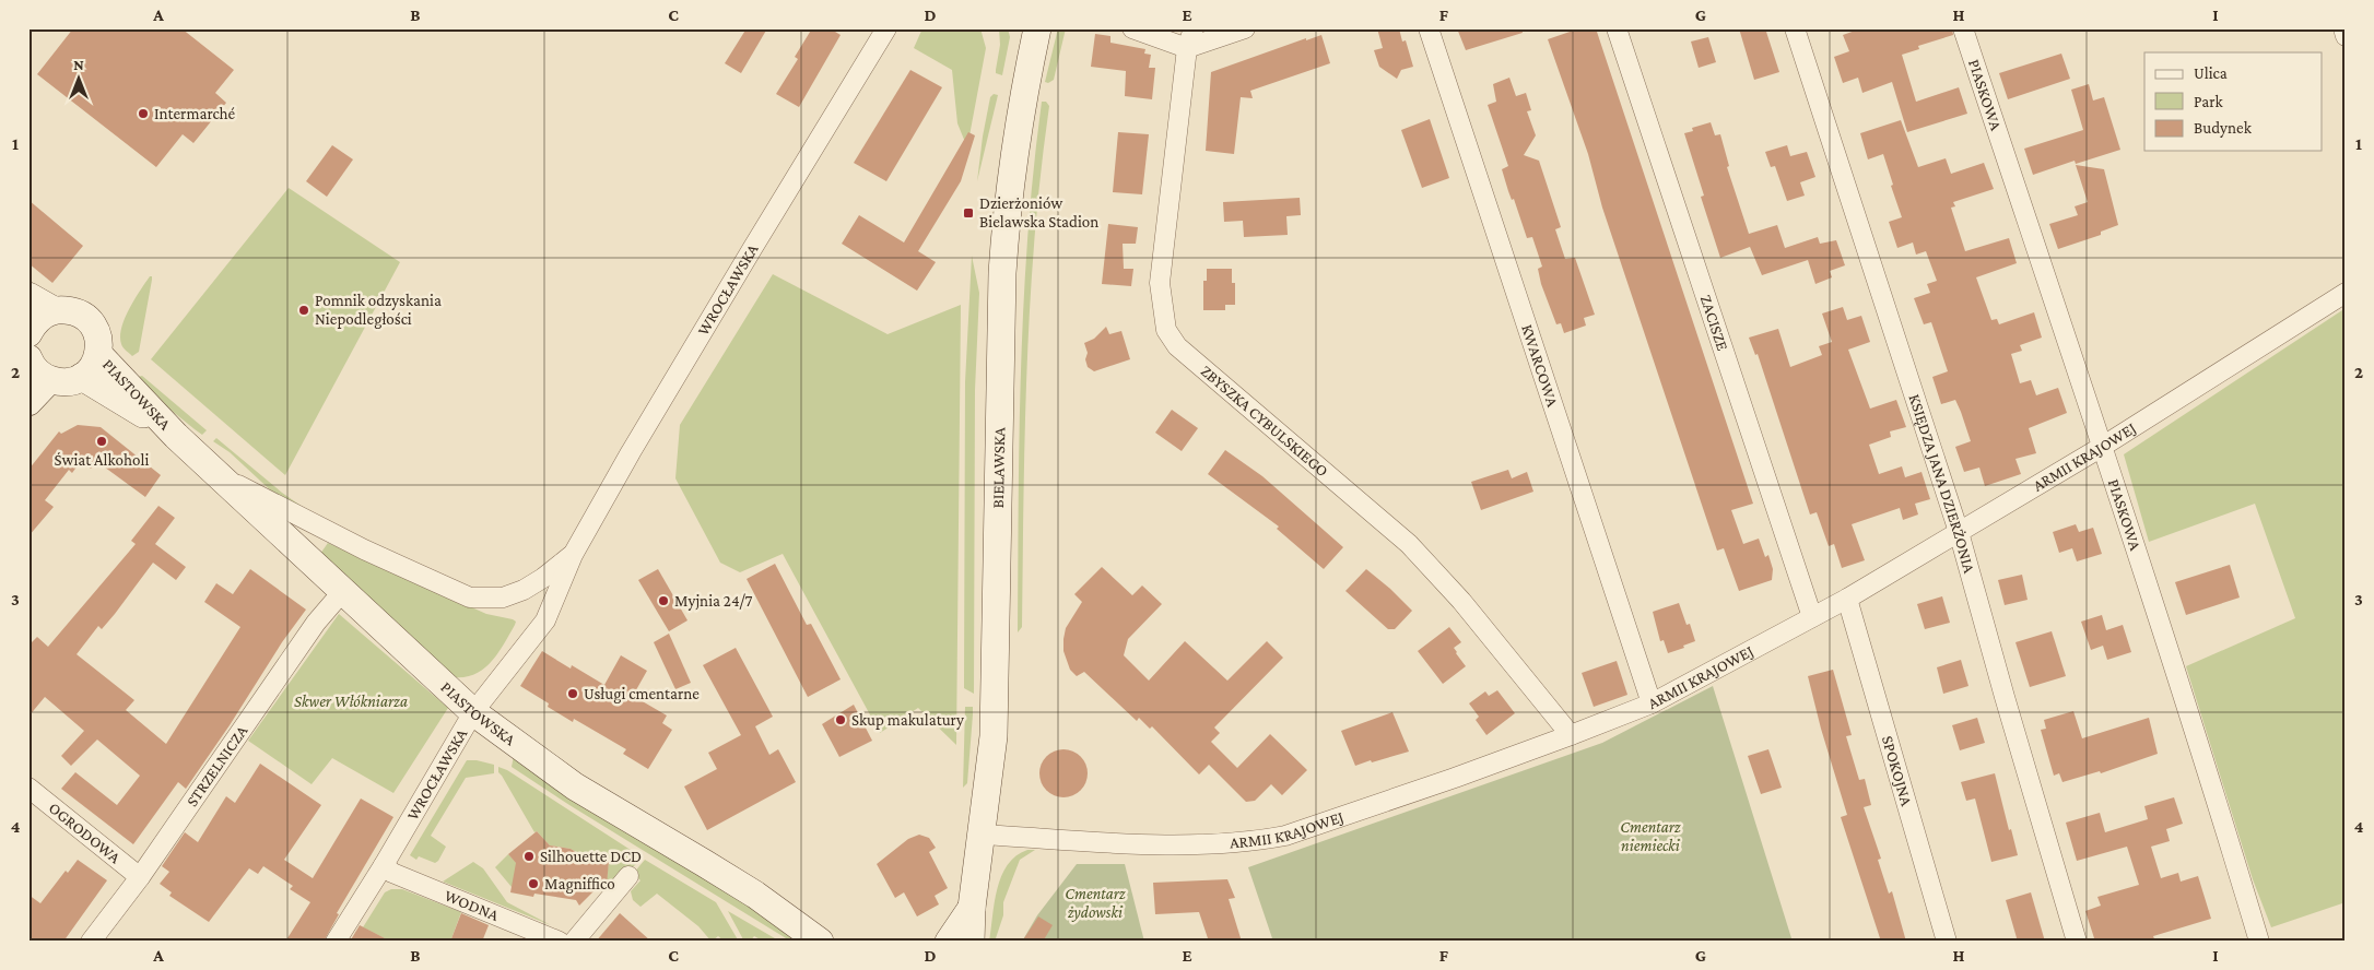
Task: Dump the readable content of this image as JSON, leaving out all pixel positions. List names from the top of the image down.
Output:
{
  "streets": {
    "street": [
      "PIASKOWA",
      "WROCŁAWSKA",
      "ZACISZE",
      "KWARCOWA",
      "PIASTOWSKA",
      "ZBYSZKA CYBULSKIEGO",
      "ARMII KRAJOWEJ",
      "BIELAWSKA",
      "KSIĘDZA JANA DZIERŻONIA",
      "STRZELNICZA",
      "SPOKOJNA",
      "OGRODOWA",
      "WODNA"
    ]
  },
  "crossings": [
    ["PIASKOWA", "ARMII KRAJOWEJ"],
    ["WROCŁAWSKA", "PIASTOWSKA"],
    ["WROCŁAWSKA", "WODNA"],
    ["ZACISZE", "ARMII KRAJOWEJ"],
    ["KWARCOWA", "ARMII KRAJOWEJ"],
    ["PIASTOWSKA", "STRZELNICZA"],
    ["ZBYSZKA CYBULSKIEGO", "ARMII KRAJOWEJ"],
    ["ARMII KRAJOWEJ", "BIELAWSKA"],
    ["ARMII KRAJOWEJ", "KSIĘDZA JANA DZIERŻONIA"],
    ["ARMII KRAJOWEJ", "SPOKOJNA"],
    ["STRZELNICZA", "OGRODOWA"]
  ],
  "parks": ["Skwer Włókniarza", "Cmentarz niemiecki", "Cmentarz żydowski"],
  "places": {
    "other": [
      "Intermarché",
      "Pomnik odzyskania Niepodległości",
      "Świat Alkoholi",
      "Myjnia 24/7",
      "Usługi cmentarne",
      "Skup makulatury",
      "Silhouette DCD",
      "Magniffico"
    ],
    "transit": ["Dzierżoniów Bielawska Stadion"]
  },
  "legend": ["Ulica", "Park", "Budynek"],
  "north": "top",
  "grid": {
    "columns": [
      "A",
      "B",
      "C",
      "D",
      "E",
      "F",
      "G",
      "H",
      "I"
    ],
    "rows": [
      "1",
      "2",
      "3",
      "4"
    ]
  }
}
